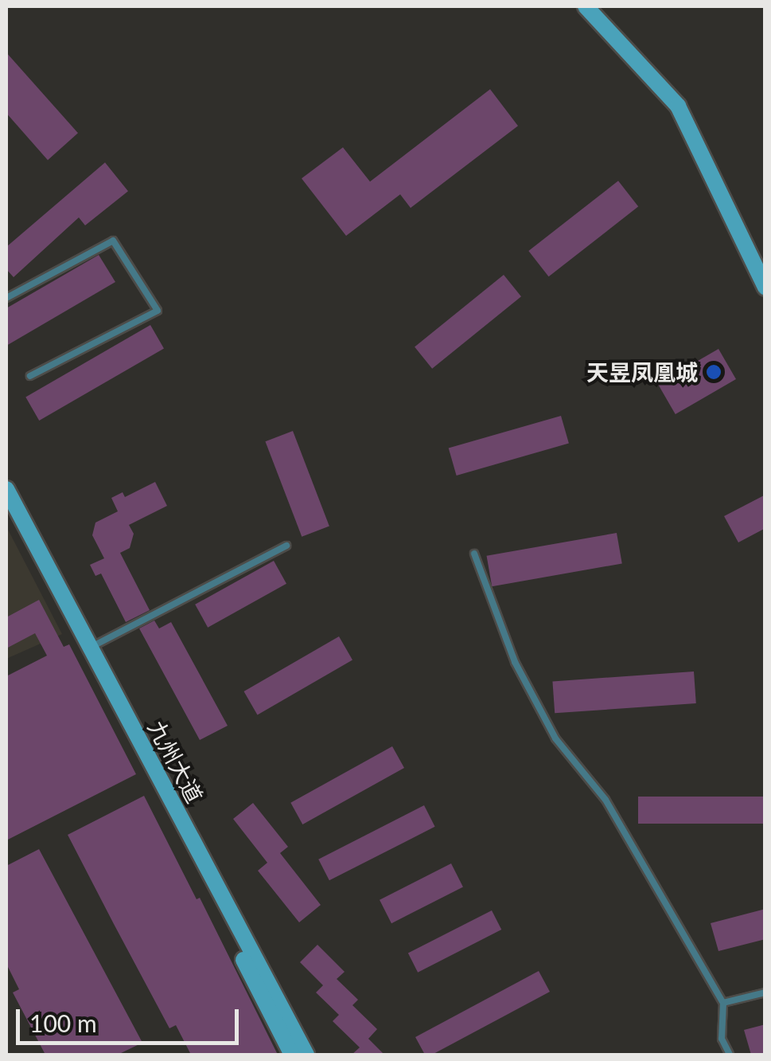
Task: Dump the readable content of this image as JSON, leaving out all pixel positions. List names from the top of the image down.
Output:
{
  "streets": {
    "main road": ["九州大道"]
  },
  "places": ["天昱凤凰城"],
  "scale_bar": "100 m"
}
